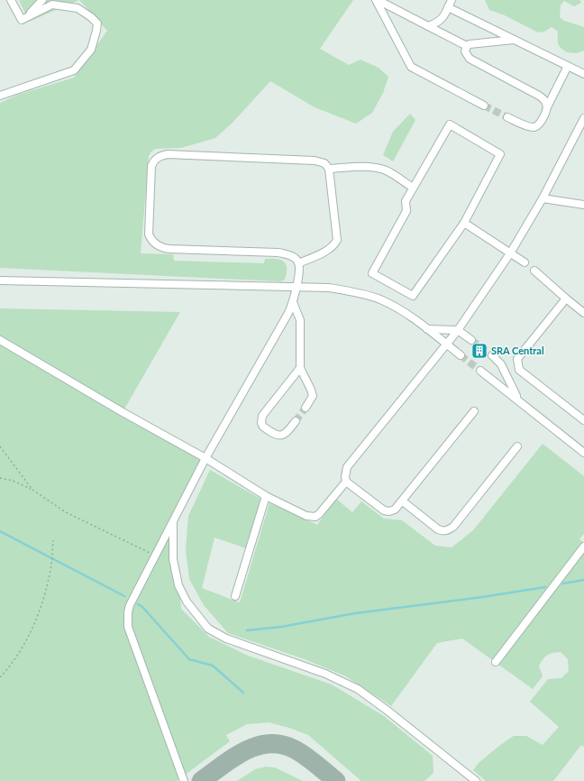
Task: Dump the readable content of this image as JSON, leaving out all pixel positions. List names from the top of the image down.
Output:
{
  "places": {
    "building": ["SRA Central"]
  }
}
